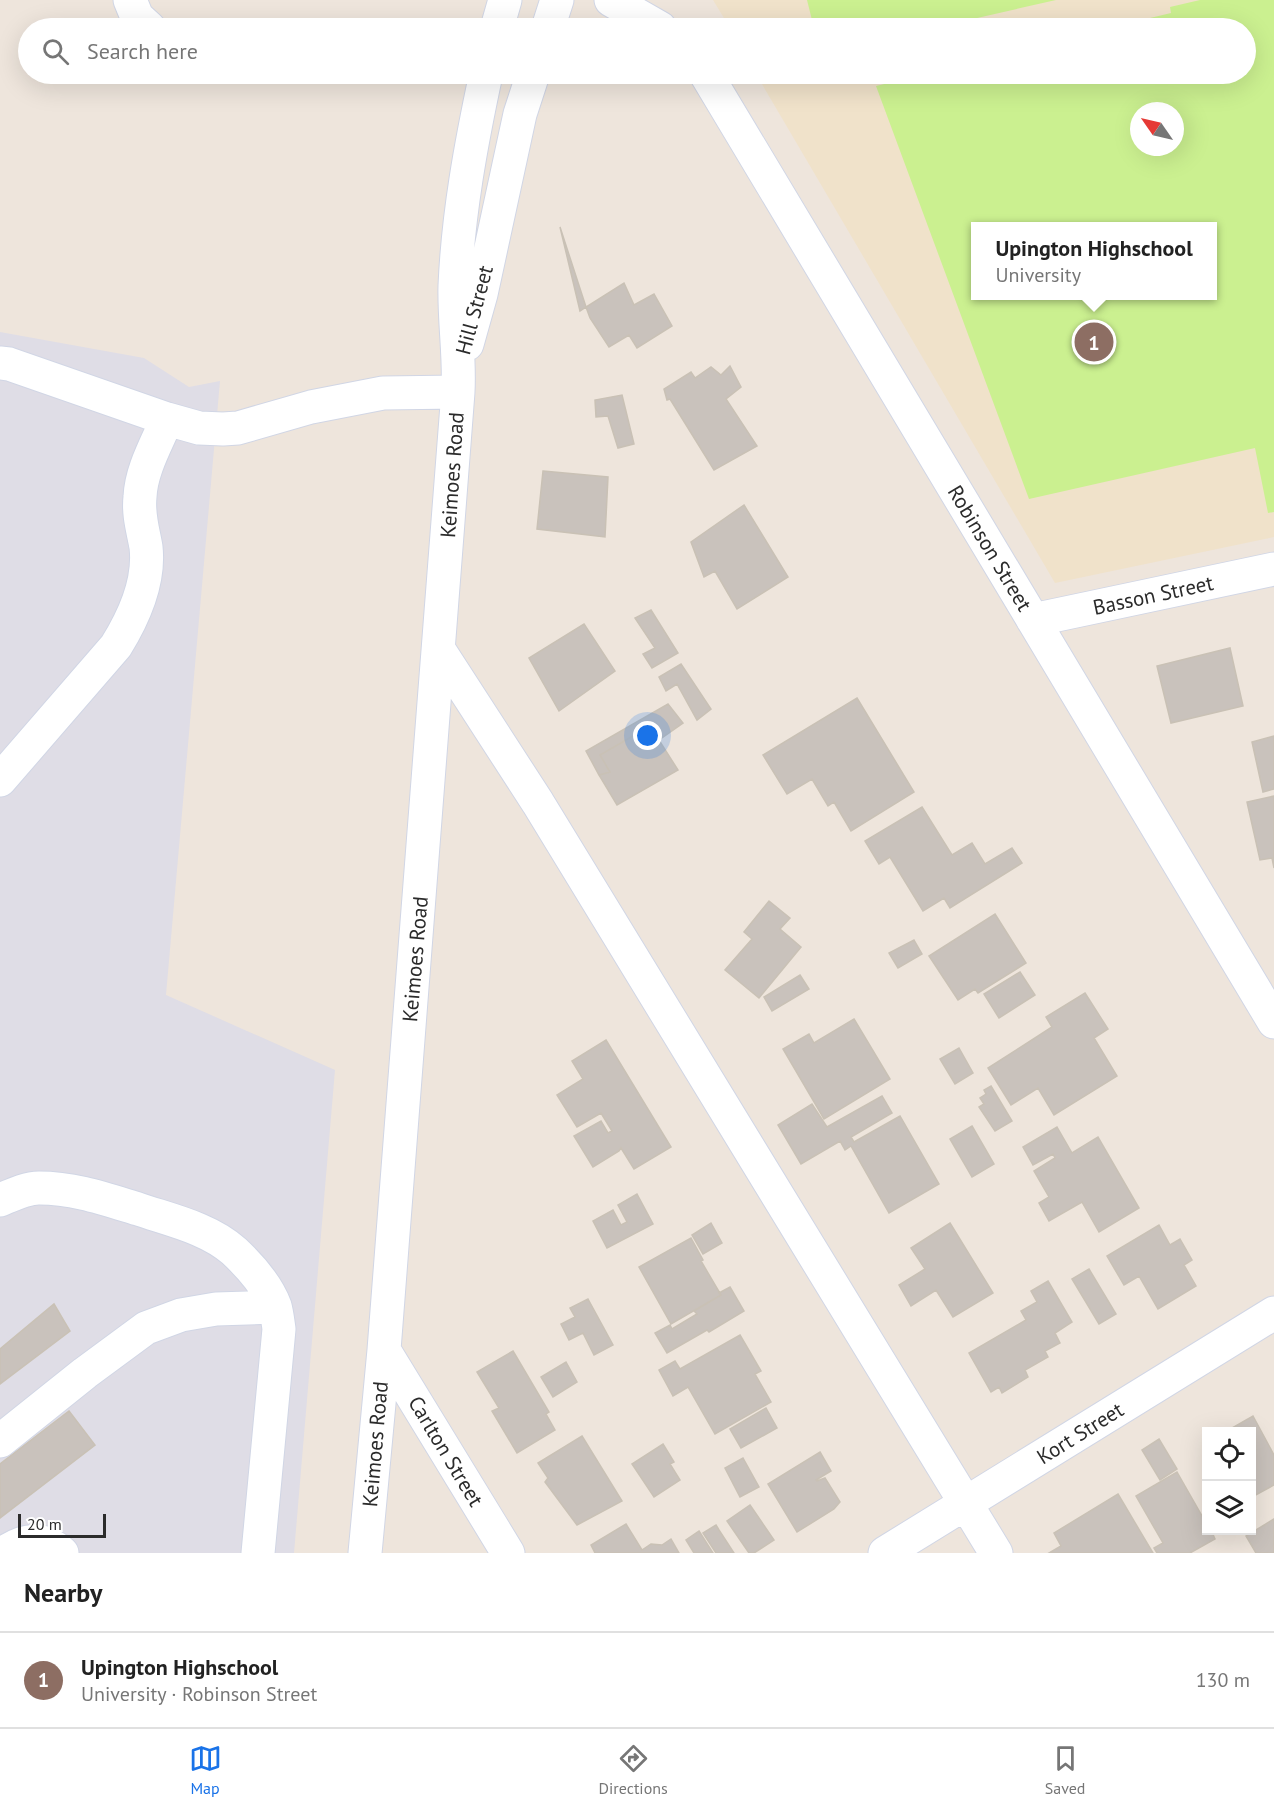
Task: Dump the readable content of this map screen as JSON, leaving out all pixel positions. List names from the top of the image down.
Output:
{
  "streets": {
    "street": [
      "Hill Street",
      "Keimoes Road",
      "Robinson Street",
      "Basson Street",
      "Kort Street",
      "Carlton Street"
    ]
  },
  "crossings": [
    ["Hill Street", "Keimoes Road"],
    ["Keimoes Road", "Carlton Street"],
    ["Robinson Street", "Basson Street"]
  ],
  "scale_bar": "20 m",
  "north": "top left",
  "page": {
    "search": "Search here",
    "popup": ["Upington Highschool", "University"],
    "pins": "1",
    "scale": "20 m",
    "heading": "Nearby",
    "list": [
      {
        "mark": "1",
        "name": "Upington Highschool",
        "note": "University · Robinson Street",
        "value": "130 m"
      }
    ],
    "nav": ["Map", "Directions", "Saved"]
  }
}
